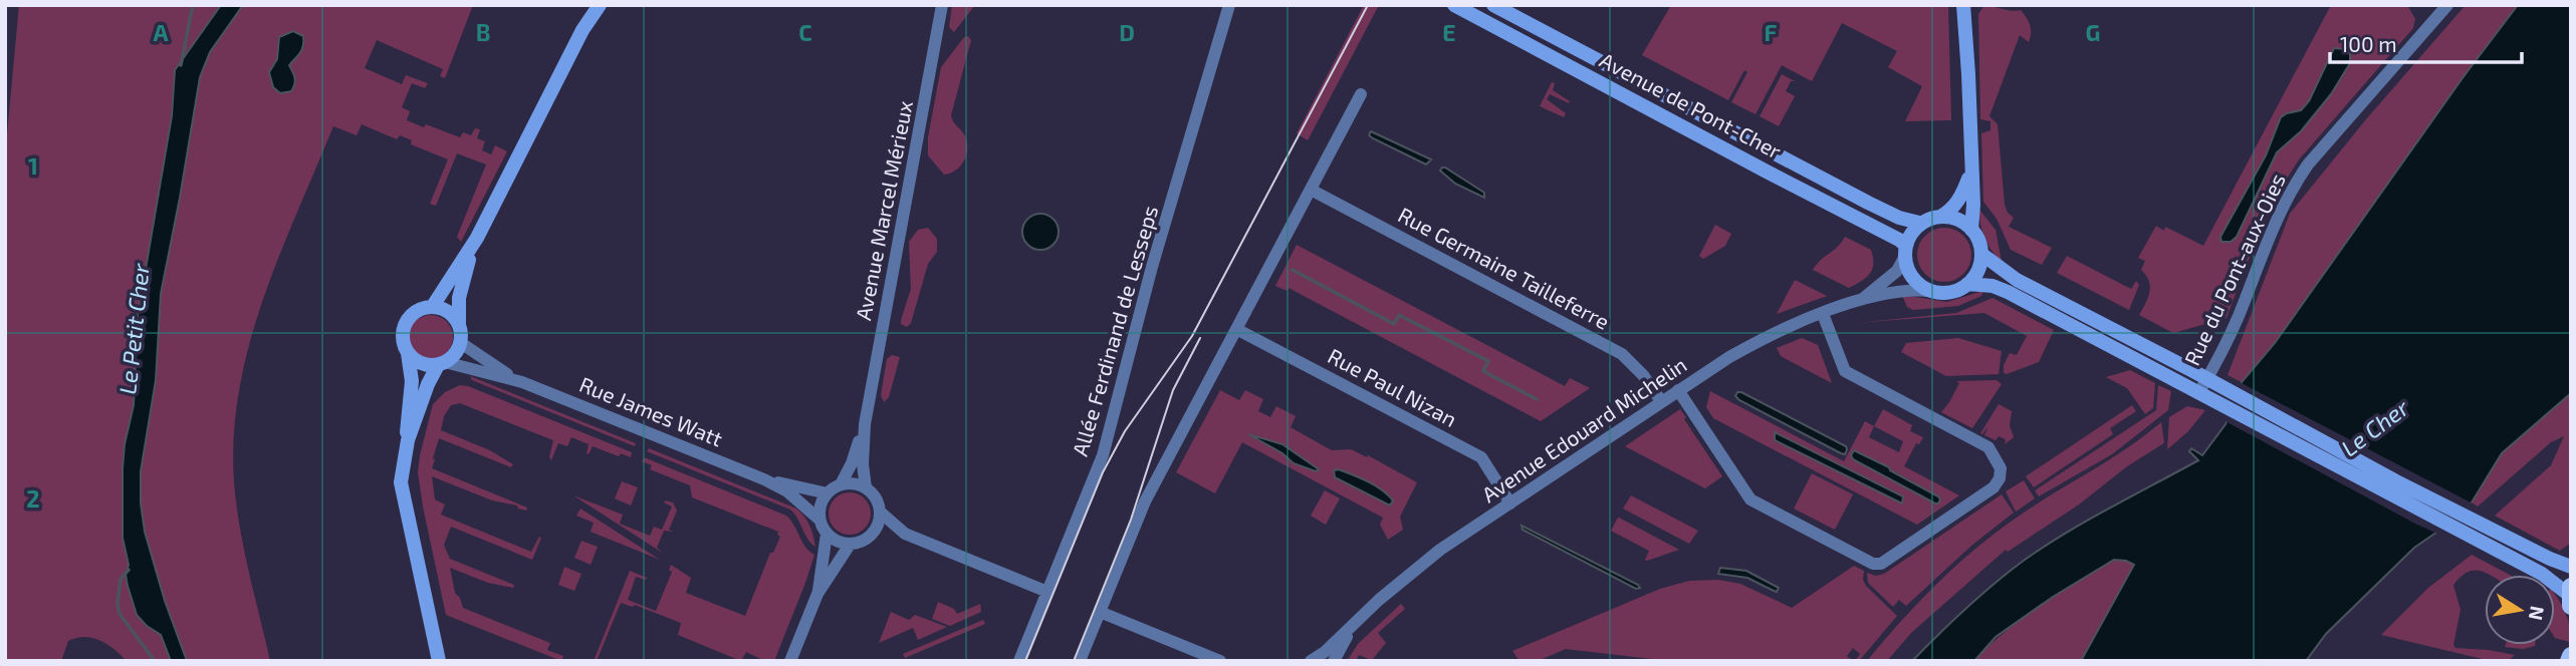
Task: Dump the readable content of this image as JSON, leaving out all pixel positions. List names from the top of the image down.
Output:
{
  "streets": {
    "main road": ["Avenue de Pont-Cher"],
    "street": [
      "Avenue Marcel Mérieux",
      "Rue Germaine Tailleferre",
      "Rue du Pont-aux-Oies",
      "Allée Ferdinand de Lesseps",
      "Rue Paul Nizan",
      "Rue James Watt",
      "Avenue Edouard Michelin"
    ]
  },
  "crossings": [
    ["Avenue de Pont-Cher", "Avenue Edouard Michelin"],
    ["Avenue Marcel Mérieux", "Rue James Watt"],
    ["Rue Germaine Tailleferre", "Avenue Edouard Michelin"],
    ["Rue Paul Nizan", "Avenue Edouard Michelin"]
  ],
  "water": ["Le Petit Cher", "Le Cher"],
  "scale_bar": "100 m",
  "north": "right",
  "grid": {
    "columns": [
      "A",
      "B",
      "C",
      "D",
      "E",
      "F",
      "G"
    ],
    "rows": ["1", "2"]
  }
}
